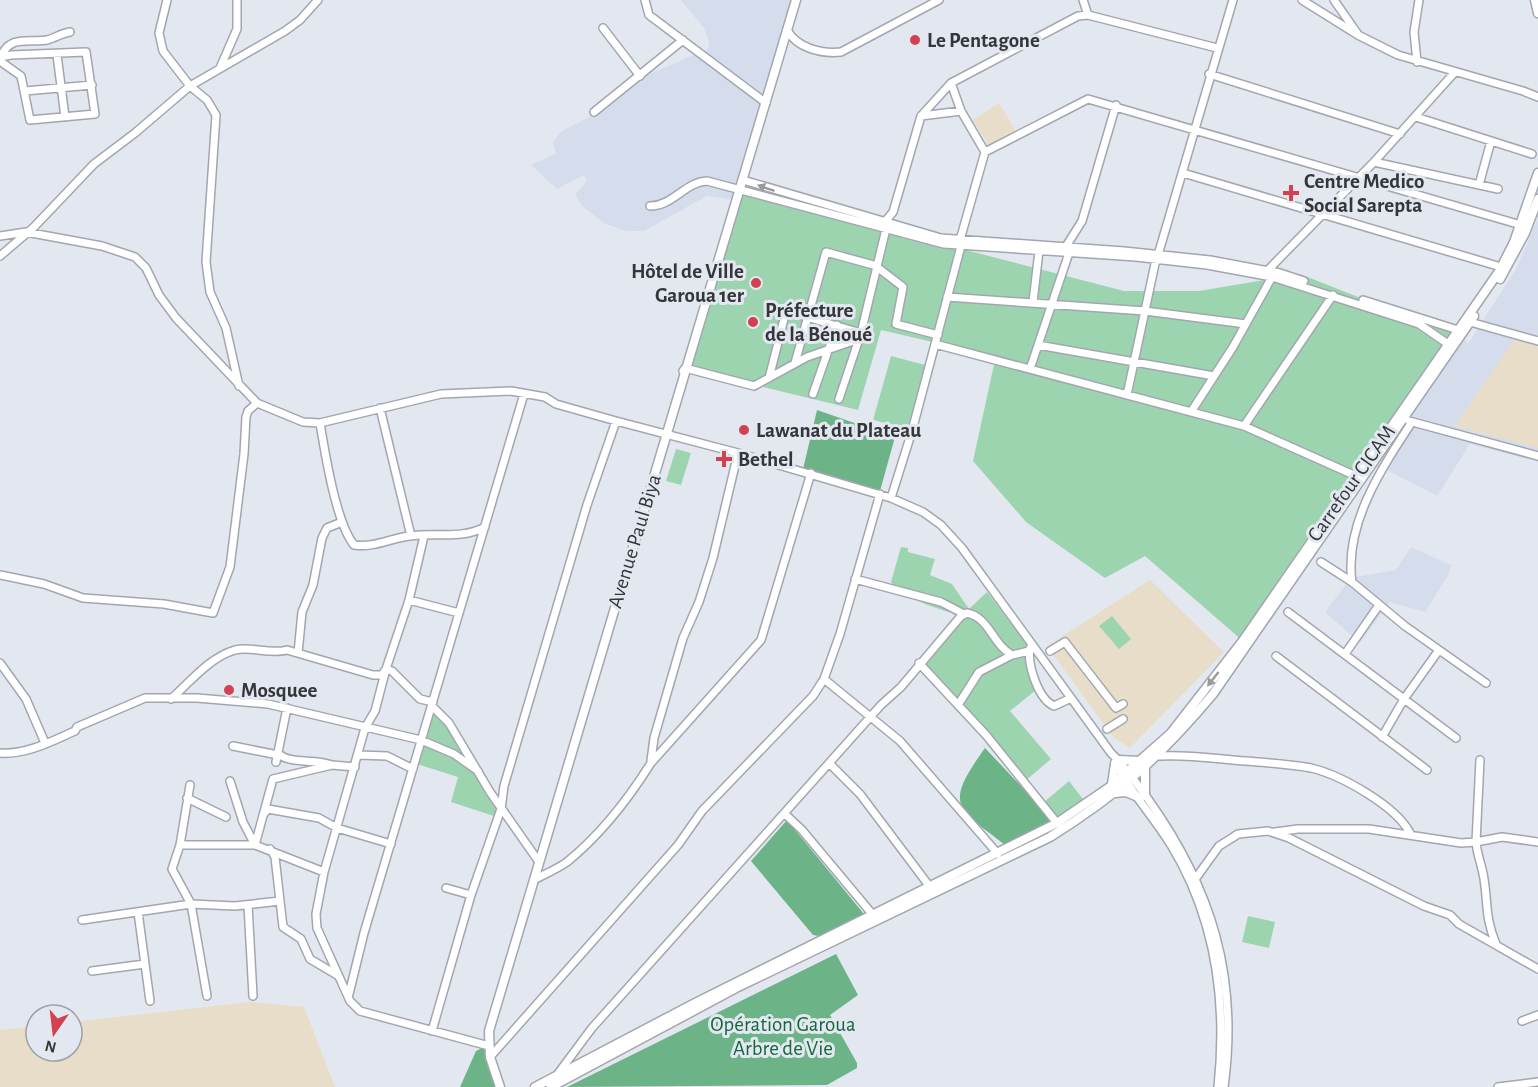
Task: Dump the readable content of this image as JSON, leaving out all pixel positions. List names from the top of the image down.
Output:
{
  "streets": {
    "main road": ["Carrefour CICAM", "Avenue Paul Biya"]
  },
  "parks": ["Opération Garoua Arbre de Vie"],
  "places": {
    "other": [
      "Le Pentagone",
      "Hôtel de Ville Garoua 1er",
      "Préfecture de la Bénoué",
      "Lawanat du Plateau",
      "Mosquee"
    ],
    "health": ["Centre Medico Social Sarepta", "Bethel"]
  },
  "north": "bottom"
}
